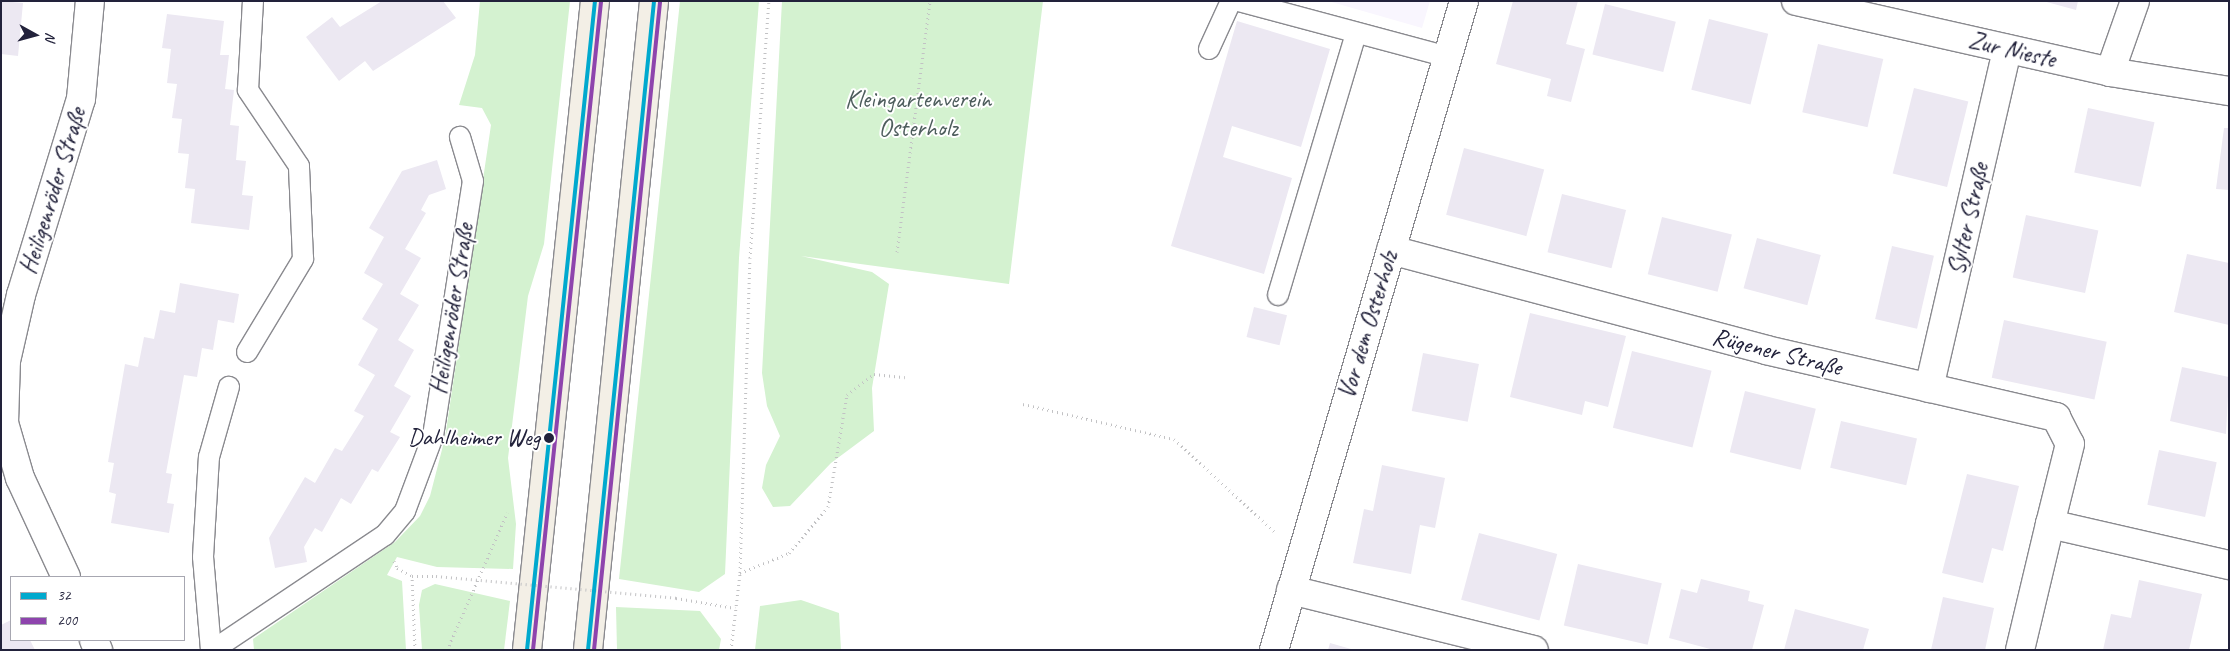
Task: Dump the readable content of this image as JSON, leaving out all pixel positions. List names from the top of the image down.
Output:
{
  "streets": {
    "street": [
      "Zur Nieste",
      "Heiligenröder Straße",
      "Sylter Straße",
      "Vor dem Osterholz",
      "Rügener Straße"
    ]
  },
  "crossings": [
    ["Zur Nieste", "Sylter Straße"],
    ["Sylter Straße", "Rügener Straße"],
    ["Vor dem Osterholz", "Rügener Straße"]
  ],
  "parks": ["Kleingartenverein Osterholz"],
  "places": ["Dahlheimer Weg"],
  "lines": ["transit line 32", "transit line 200"],
  "legend": ["32", "200"],
  "north": "right"
}
